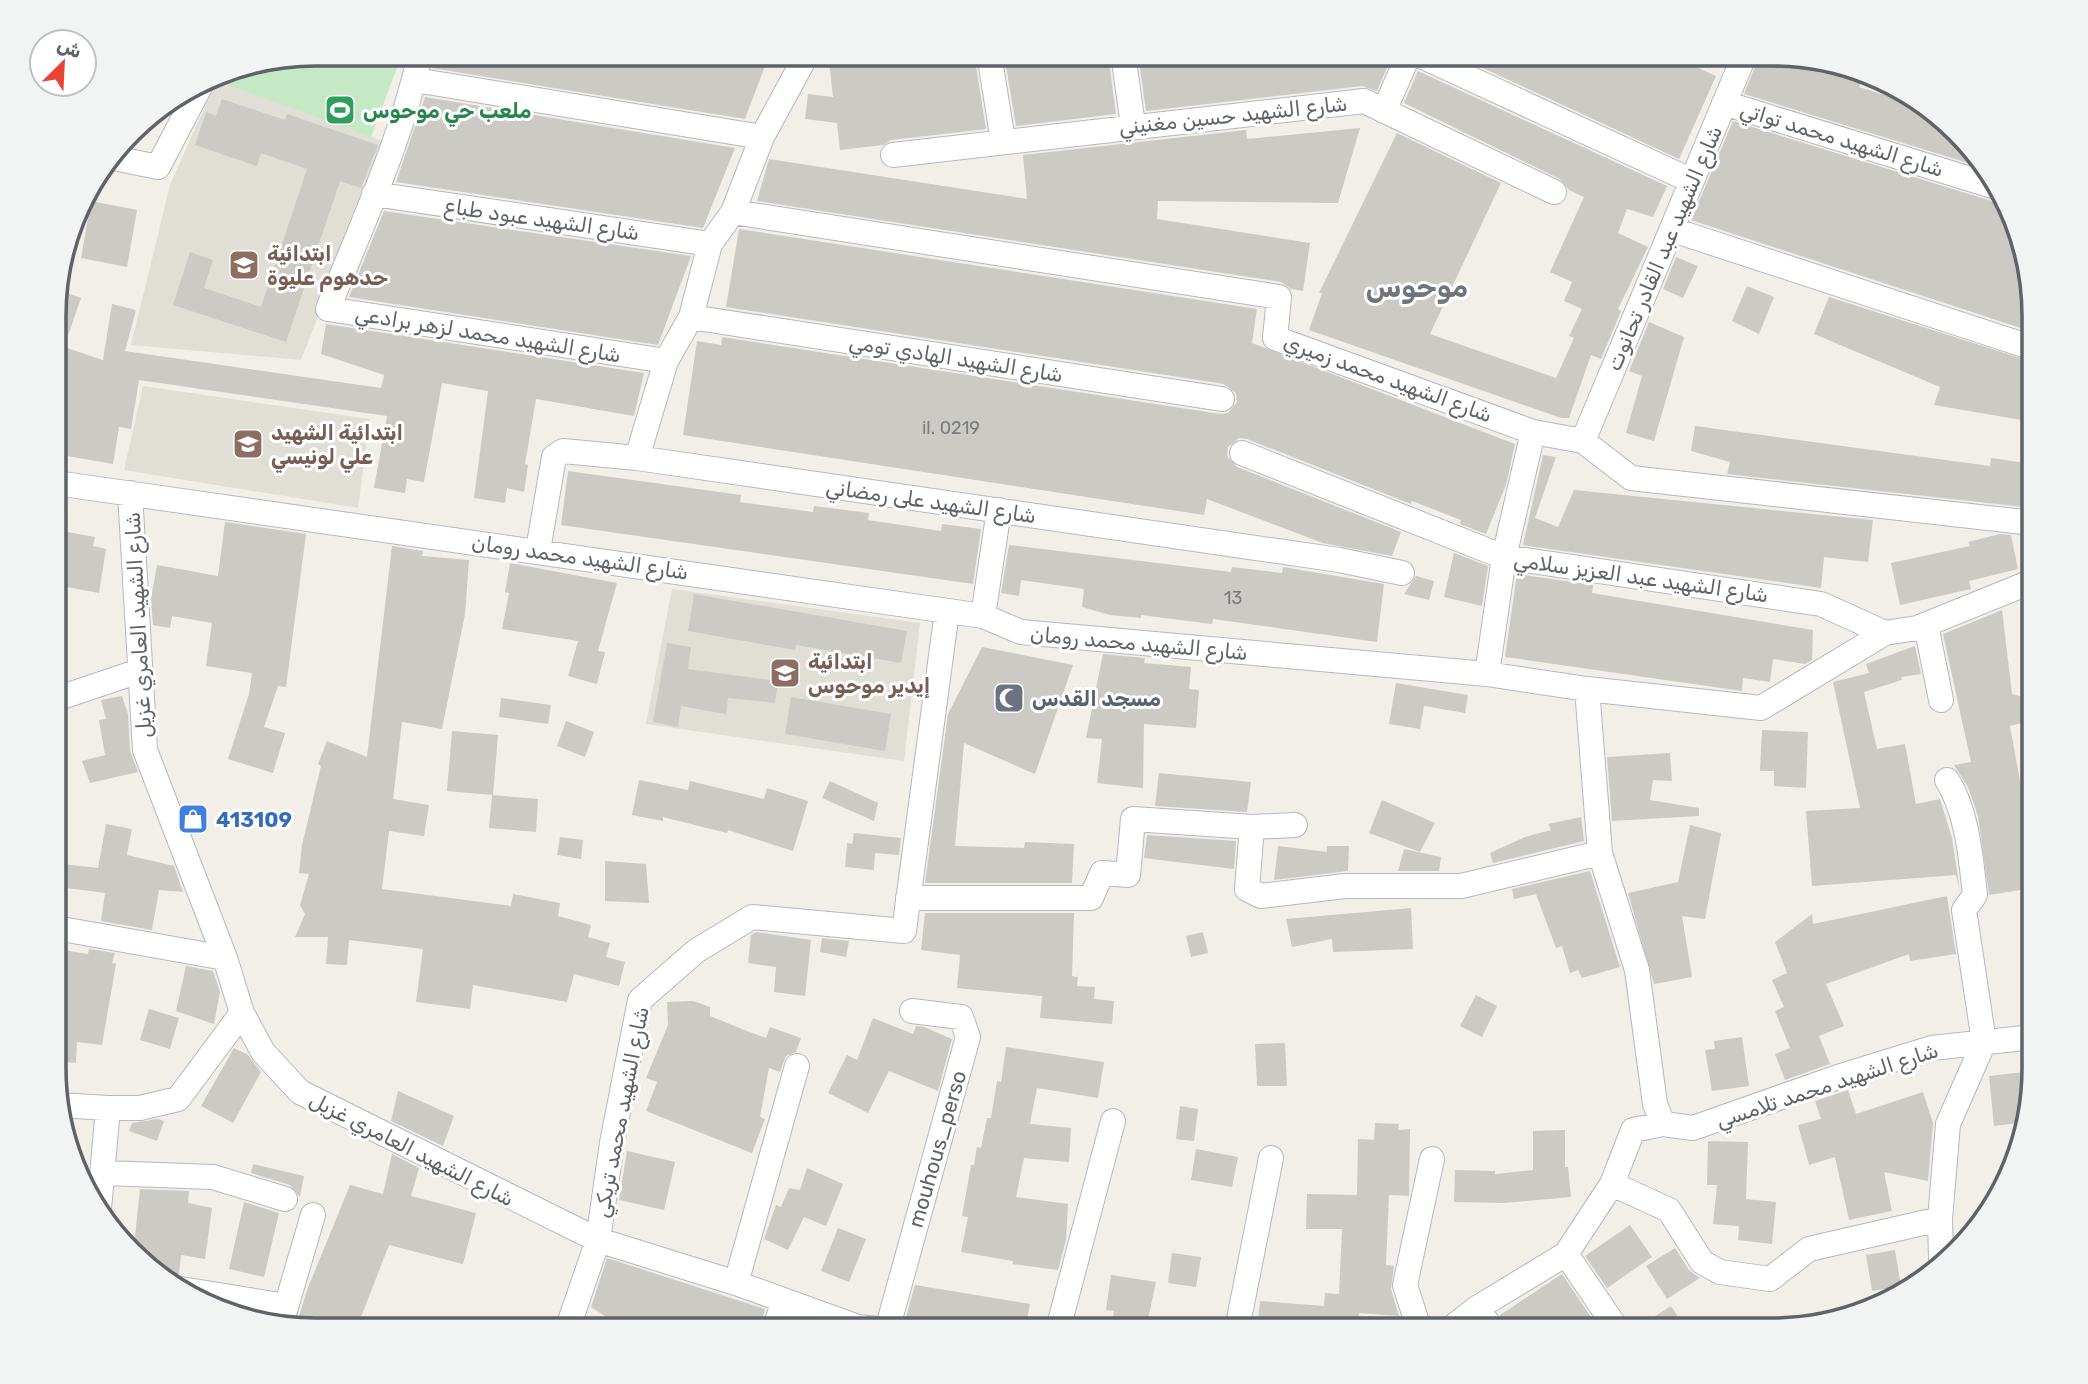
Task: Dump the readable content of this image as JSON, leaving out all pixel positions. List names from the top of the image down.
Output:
{
  "streets": {
    "street": [
      "شارع الشهيد حسين مغنيني",
      "شارع الشهيد محمد تواتي",
      "شارع الشهيد عبود طباع",
      "شارع الشهيد عبد القادر تحانوت",
      "شارع الشهيد محمد لزهر برادعي",
      "شارع الشهيد الهادي تومي",
      "شارع الشهيد محمد زميري",
      "شارع الشهيد على رمضاني",
      "شارع الشهيد محمد رومان",
      "شارع الشهيد عبد العزيز سلامي",
      "شارع الشهيد العامري غزيل",
      "شارع الشهيد محمد تلامسي",
      "شارع الشهيد محمد تريكي",
      "mouhous_perso"
    ]
  },
  "crossings": [
    ["شارع الشهيد محمد تواتي", "شارع الشهيد عبد القادر تحانوت"],
    ["شارع الشهيد عبود طباع", "شارع الشهيد محمد لزهر برادعي"],
    ["شارع الشهيد عبد القادر تحانوت", "شارع الشهيد محمد زميري"],
    ["شارع الشهيد على رمضاني", "شارع الشهيد محمد رومان"],
    ["شارع الشهيد محمد رومان", "شارع الشهيد عبد العزيز سلامي"],
    ["شارع الشهيد محمد رومان", "شارع الشهيد العامري غزيل"],
    ["شارع الشهيد محمد رومان", "شارع الشهيد محمد تريكي"],
    ["شارع الشهيد العامري غزيل", "شارع الشهيد محمد تريكي"]
  ],
  "districts": ["موحوس"],
  "places": {
    "sports": ["ملعب حي موحوس"],
    "school or university": ["ابتدائية حدهوم عليوة", "ابتدائية الشهيد علي لونيسي", "ابتدائية إيدير موحوس"],
    "mosque": ["مسجد القدس"],
    "shop": ["413109"]
  },
  "house_numbers": ["il. 0219", "13"],
  "north": "top right"
}
